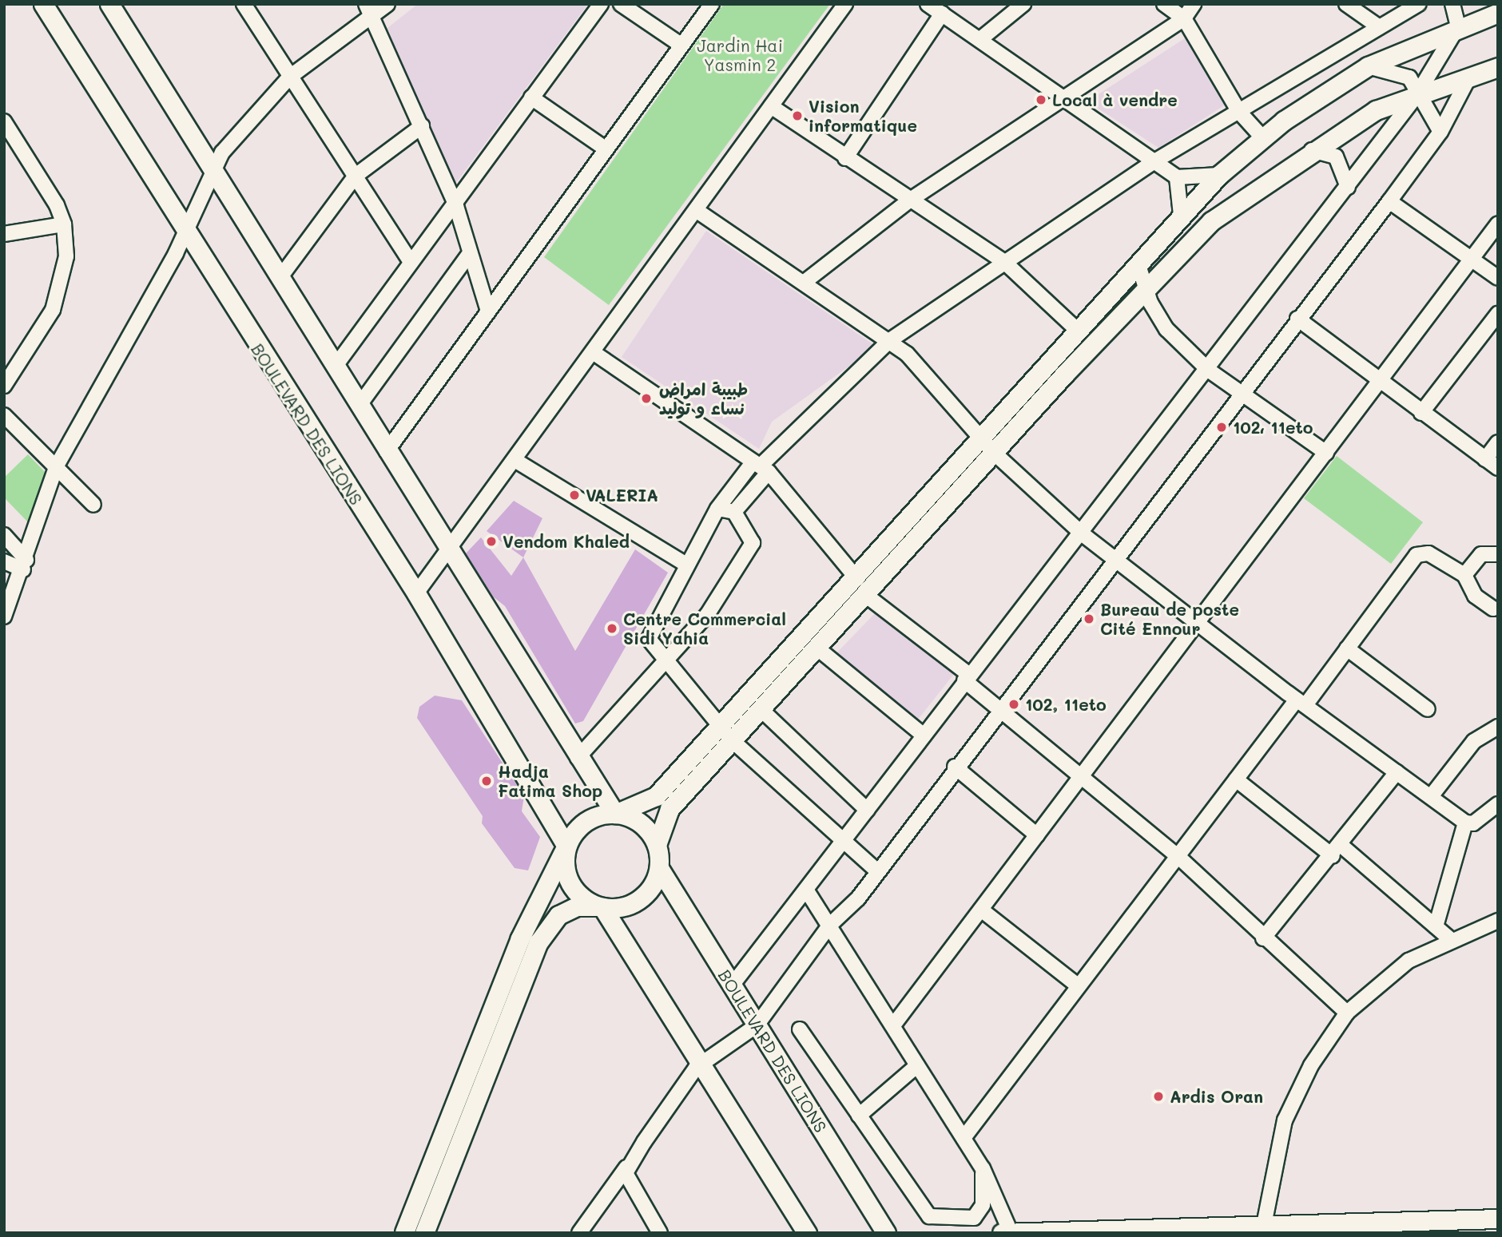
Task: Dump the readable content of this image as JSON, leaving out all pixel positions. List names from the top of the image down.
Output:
{
  "streets": {
    "main road": ["BOULEVARD DES LIONS"]
  },
  "parks": ["Jardin Hai Yasmin 2"],
  "places": [
    "Local à vendre",
    "Vision informatique",
    "طبيبة امراض نساء و توليد",
    "102، 11eto",
    "VALERIA",
    "Vendom Khaled",
    "Bureau de poste Cité Ennour",
    "Centre Commercial Sidi Yahia",
    "102, 11eto",
    "Hadja Fatima Shop",
    "Ardis Oran"
  ]
}
